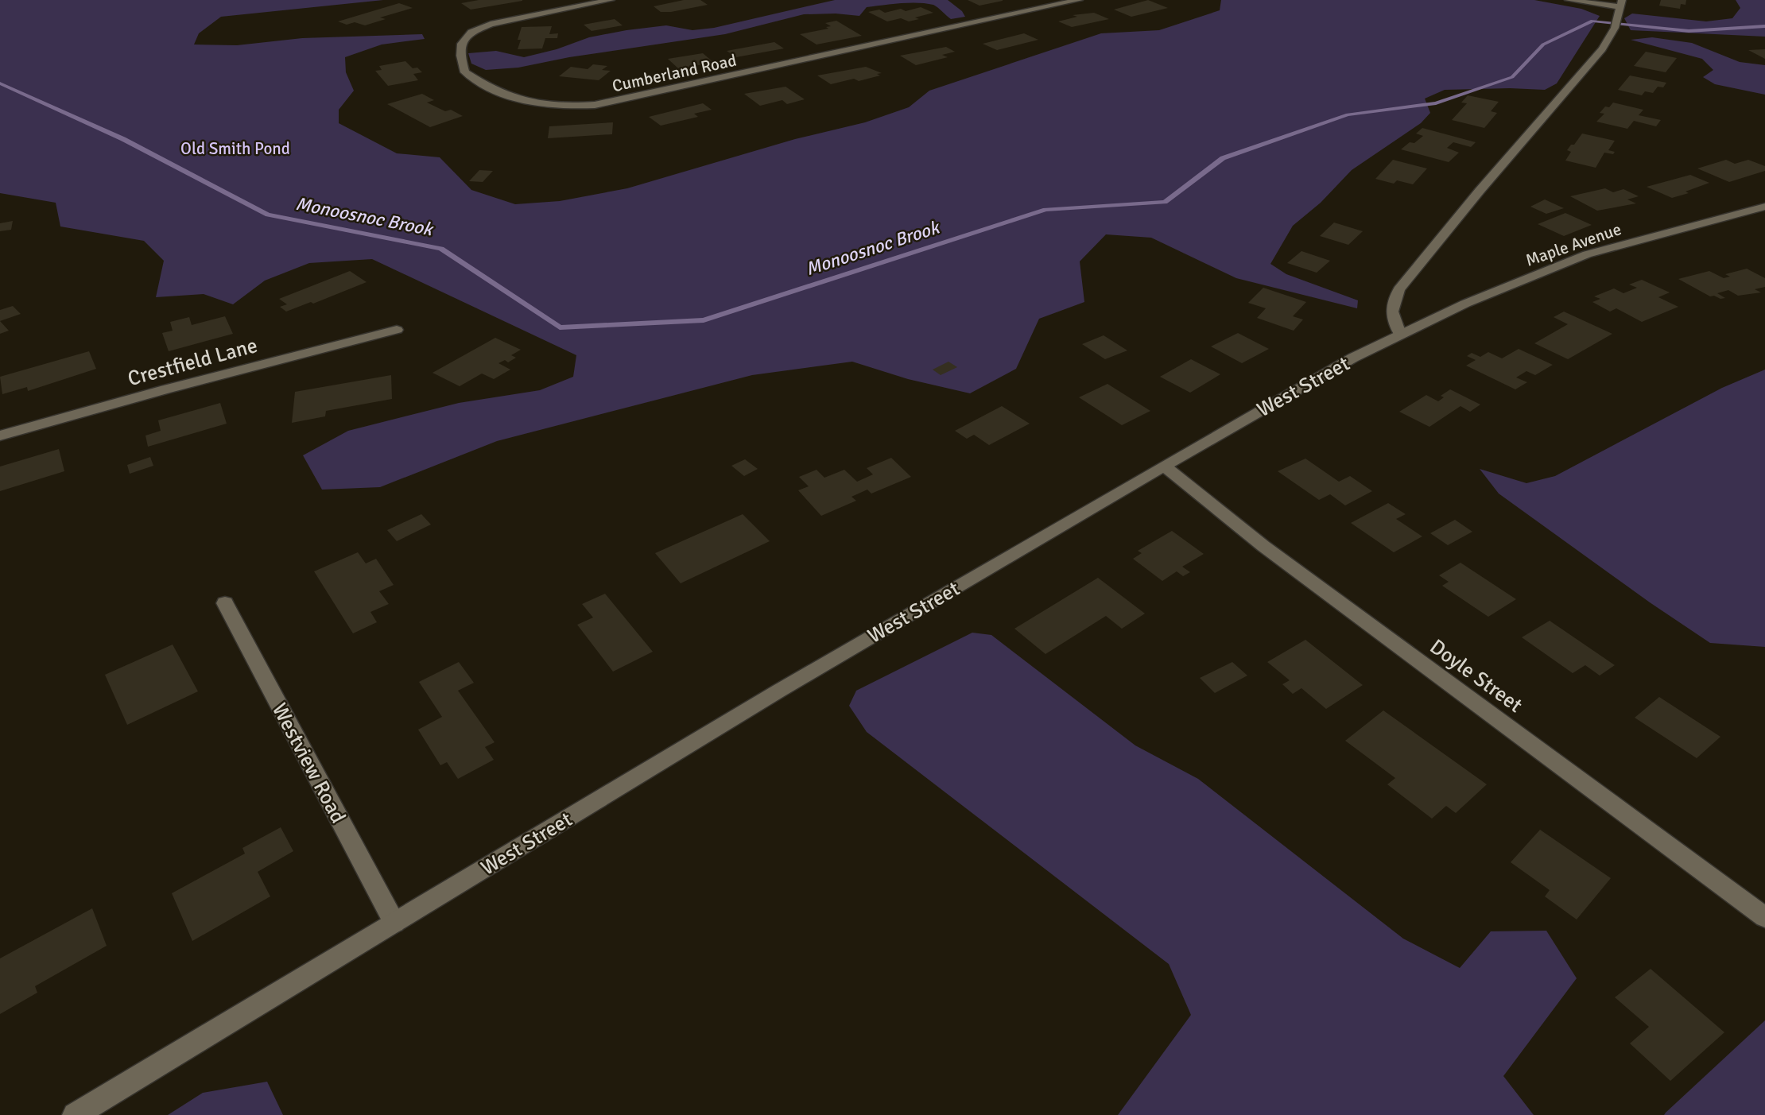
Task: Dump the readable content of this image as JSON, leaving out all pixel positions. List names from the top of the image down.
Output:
{
  "streets": {
    "street": [
      "Cumberland Road",
      "Maple Avenue",
      "Crestfield Lane",
      "West Street",
      "Doyle Street",
      "Westview Road"
    ]
  },
  "crossings": [
    ["Maple Avenue", "West Street"],
    ["West Street", "Doyle Street"],
    ["West Street", "Westview Road"]
  ],
  "water": ["Monoosnoc Brook"],
  "parks": ["Old Smith Pond"]
}
